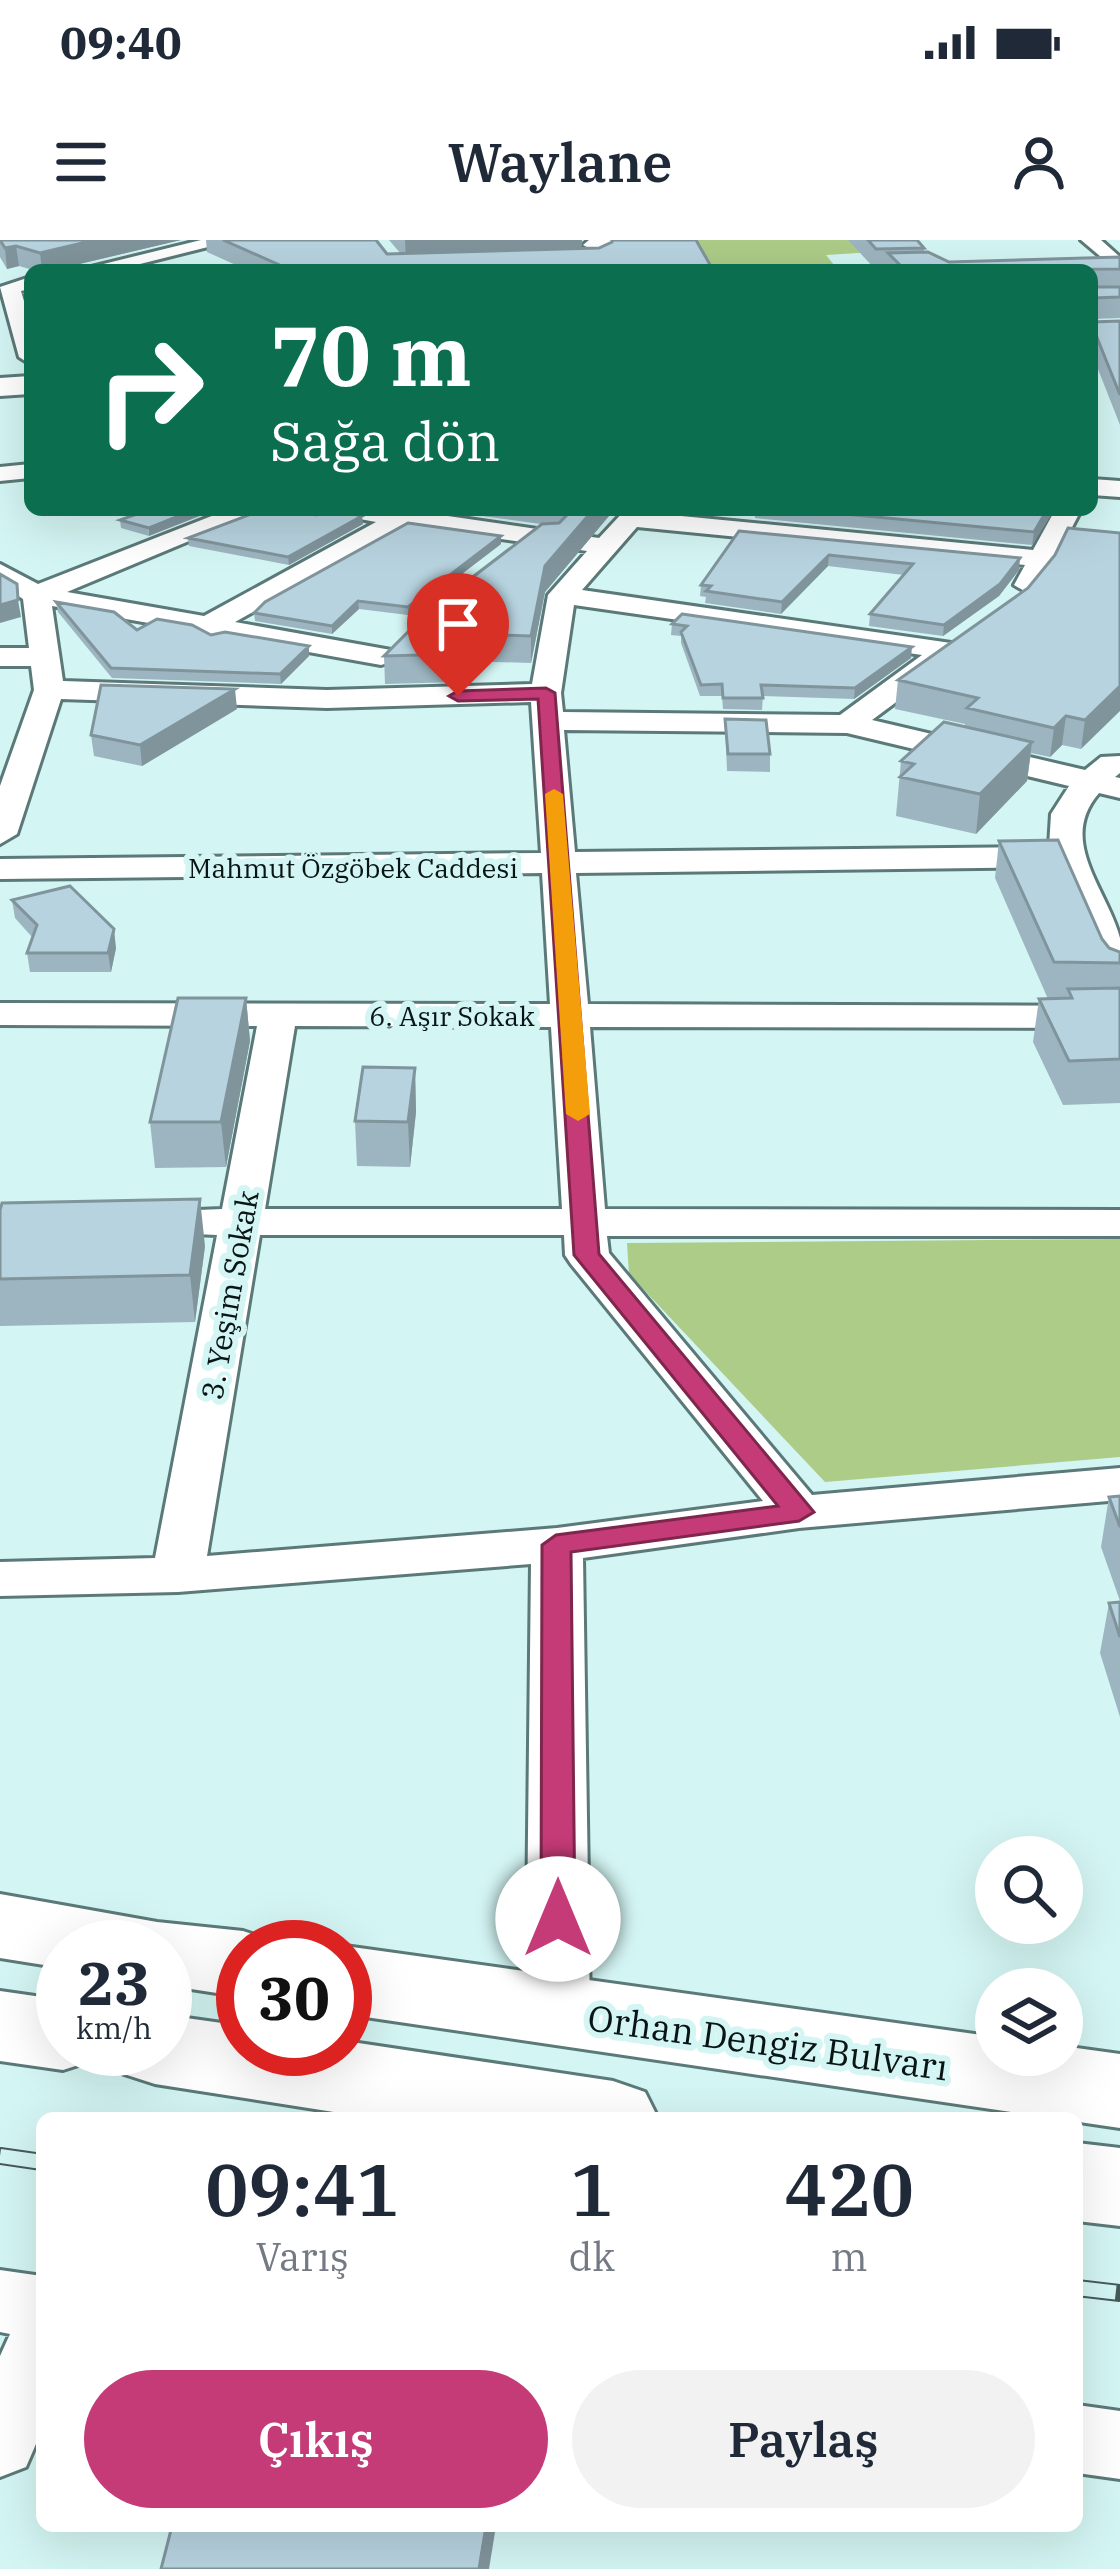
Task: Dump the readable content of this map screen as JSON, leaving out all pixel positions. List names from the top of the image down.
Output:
{
  "streets": {
    "main road": ["Orhan Dengiz Bulvarı"],
    "street": ["Mahmut Özgöbek Caddesi", "6. Aşır Sokak", "3. Yeşim Sokak"]
  },
  "crossings": [
    ["6. Aşır Sokak", "3. Yeşim Sokak"]
  ],
  "page": {
    "status": "09:40",
    "header": "Waylane",
    "turn": ["70 m", "Sağa dön"],
    "speed": "23 km/h",
    "limit": "30",
    "eta": [
      "09:41",
      "Varış",
      "1",
      "dk",
      "420",
      "m"
    ],
    "buttons": ["Çıkış", "Paylaş"]
  }
}
